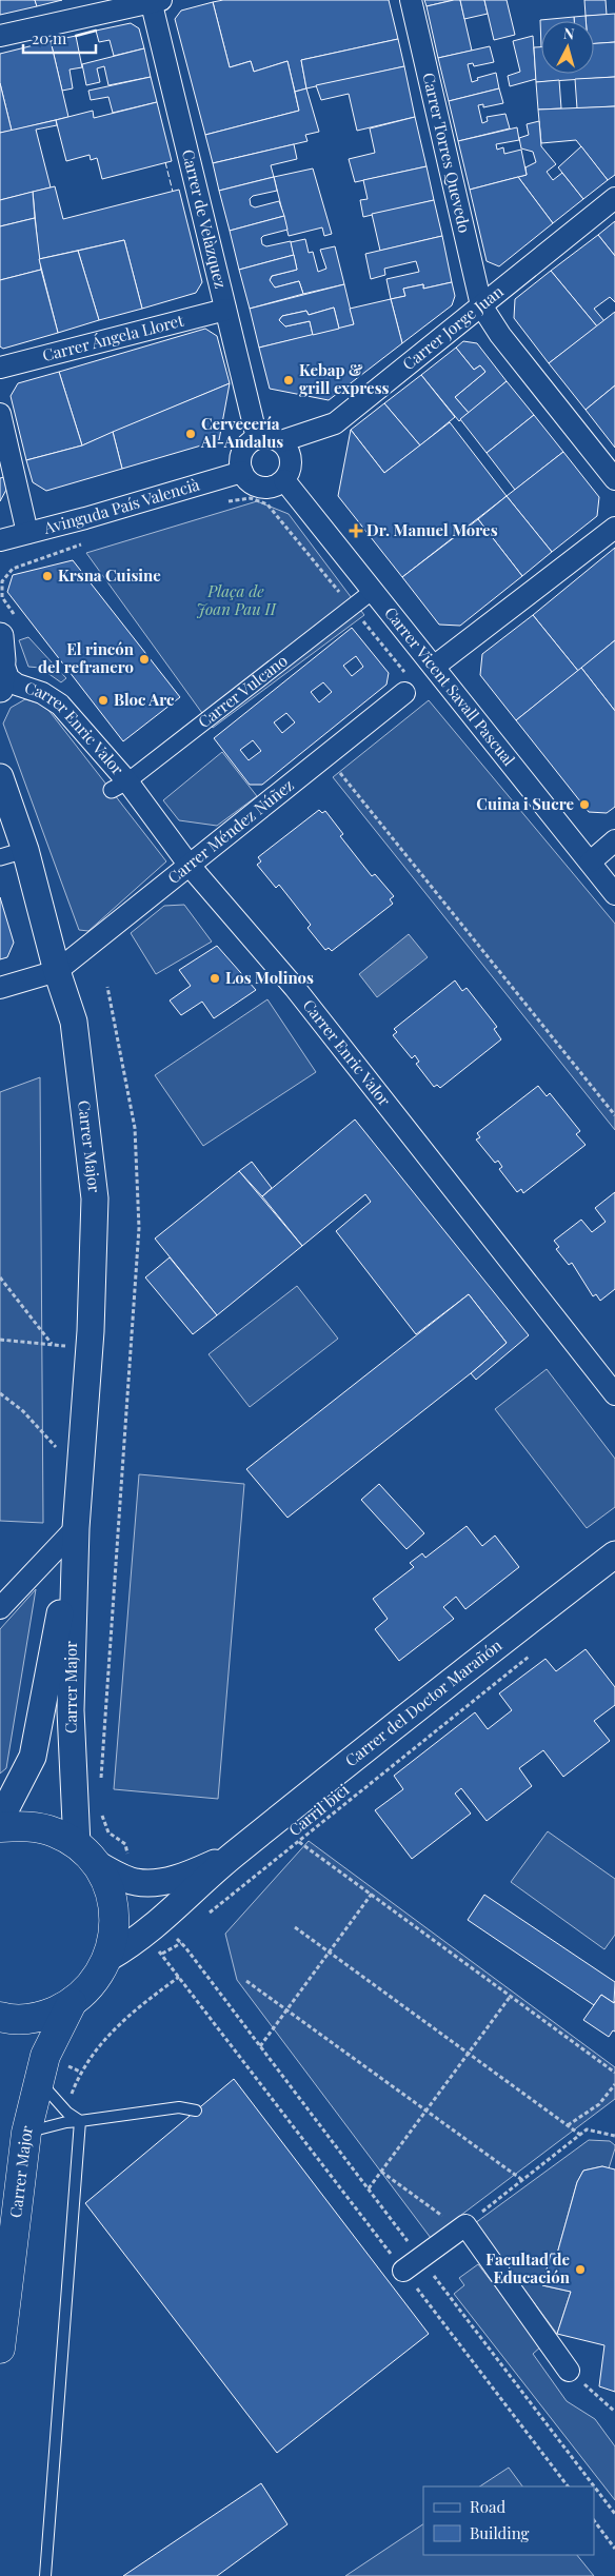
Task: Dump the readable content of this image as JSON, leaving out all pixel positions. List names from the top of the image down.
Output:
{
  "streets": {
    "main road": ["Carrer Major"],
    "street": [
      "Carrer Torres Quevedo",
      "Carrer de Velàzquez",
      "Carrer Jorge Juan",
      "Carrer Ángela Lloret",
      "Avinguda País Valencià",
      "Carrer Vicent Savall Pascual",
      "Carrer Vulcano",
      "Carrer Enric Valor",
      "Carrer Méndez Núñez",
      "Carrer del Doctor Marañón"
    ],
    "path": ["Carril bici"]
  },
  "crossings": [
    ["Carrer Torres Quevedo", "Carrer Jorge Juan"],
    ["Carrer de Velàzquez", "Carrer Jorge Juan"],
    ["Carrer de Velàzquez", "Carrer Ángela Lloret"],
    ["Carrer de Velàzquez", "Avinguda País Valencià"],
    ["Carrer de Velàzquez", "Carrer Vicent Savall Pascual"],
    ["Carrer Jorge Juan", "Avinguda País Valencià"],
    ["Carrer Jorge Juan", "Carrer Vicent Savall Pascual"],
    ["Avinguda País Valencià", "Carrer Vicent Savall Pascual"],
    ["Carrer Vicent Savall Pascual", "Carrer Vulcano"],
    ["Carrer Vulcano", "Carrer Enric Valor"],
    ["Carrer Enric Valor", "Carrer Méndez Núñez"],
    ["Carrer Méndez Núñez", "Carrer Major"]
  ],
  "parks": ["Plaça de Joan Pau II"],
  "places": {
    "other": [
      "Kebap & grill express",
      "Cervecería Al-Andalus",
      "Krsna Cuisine",
      "El rincón del refranero",
      "Bloc Arc",
      "Cuina i Sucre",
      "Los Molinos",
      "Facultad de Educación"
    ],
    "health": ["Dr. Manuel Mores"]
  },
  "legend": ["Road", "Building"],
  "scale_bar": "20 m",
  "north": "top"
}
